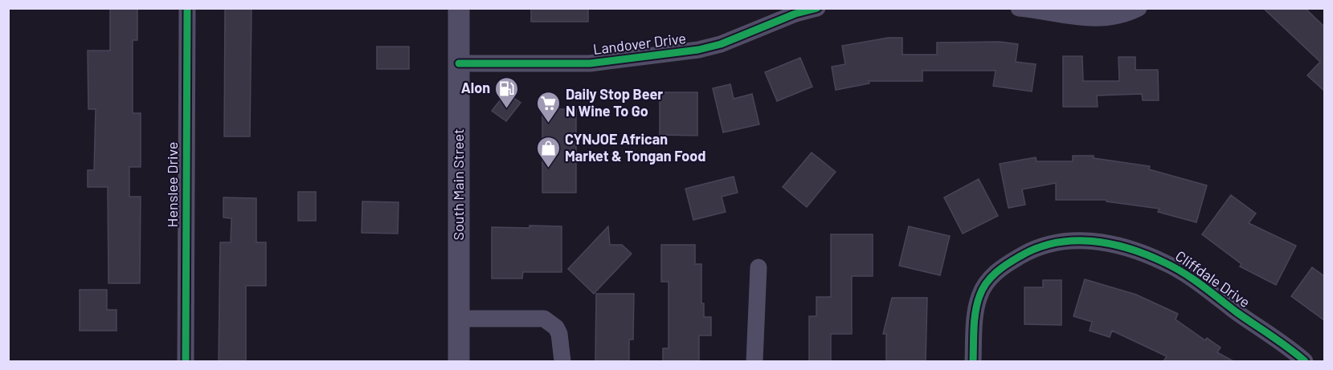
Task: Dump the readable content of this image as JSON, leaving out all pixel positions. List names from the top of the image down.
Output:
{
  "streets": {
    "street": [
      "Landover Drive",
      "Henslee Drive",
      "South Main Street",
      "Cliffdale Drive"
    ]
  },
  "crossings": [
    ["Landover Drive", "South Main Street"]
  ],
  "places": {
    "fuel station": ["Alon"],
    "supermarket": ["Daily Stop Beer N Wine To Go"],
    "shop": ["CYNJOE African Market & Tongan Food"]
  }
}
